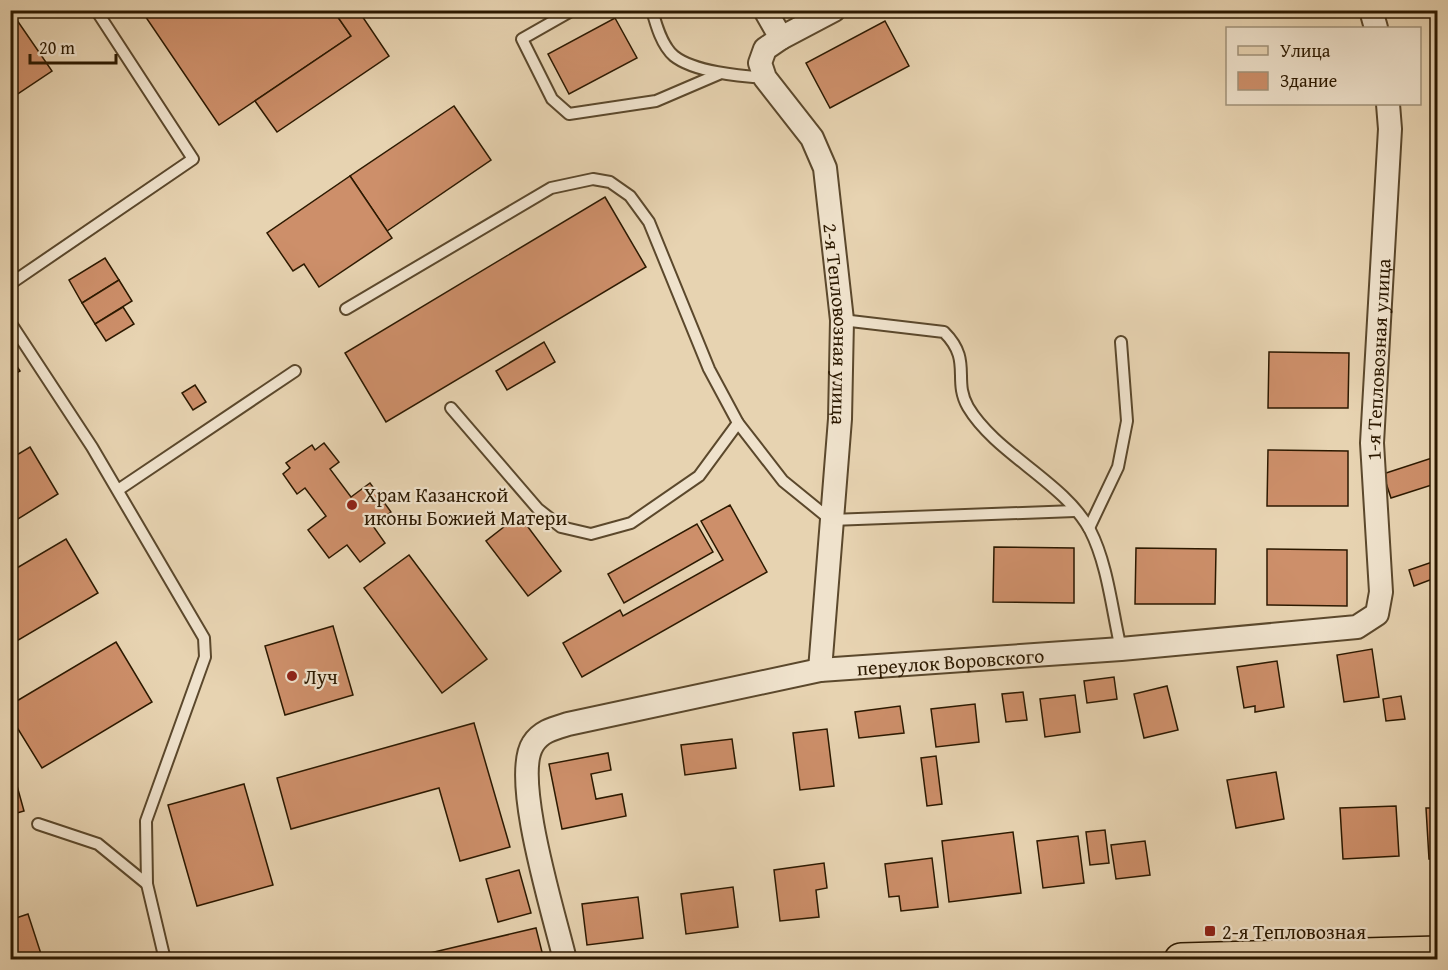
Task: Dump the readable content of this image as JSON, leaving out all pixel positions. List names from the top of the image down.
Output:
{
  "streets": {
    "street": ["2-я Тепловозная улица", "1-я Тепловозная улица", "переулок Воровского"]
  },
  "crossings": [
    ["2-я Тепловозная улица", "переулок Воровского"],
    ["1-я Тепловозная улица", "переулок Воровского"]
  ],
  "places": {
    "other": ["Храм Казанской иконы Божией Матери", "Луч"],
    "transit": ["2-я Тепловозная"]
  },
  "legend": ["Улица", "Здание"],
  "scale_bar": "20 m"
}
